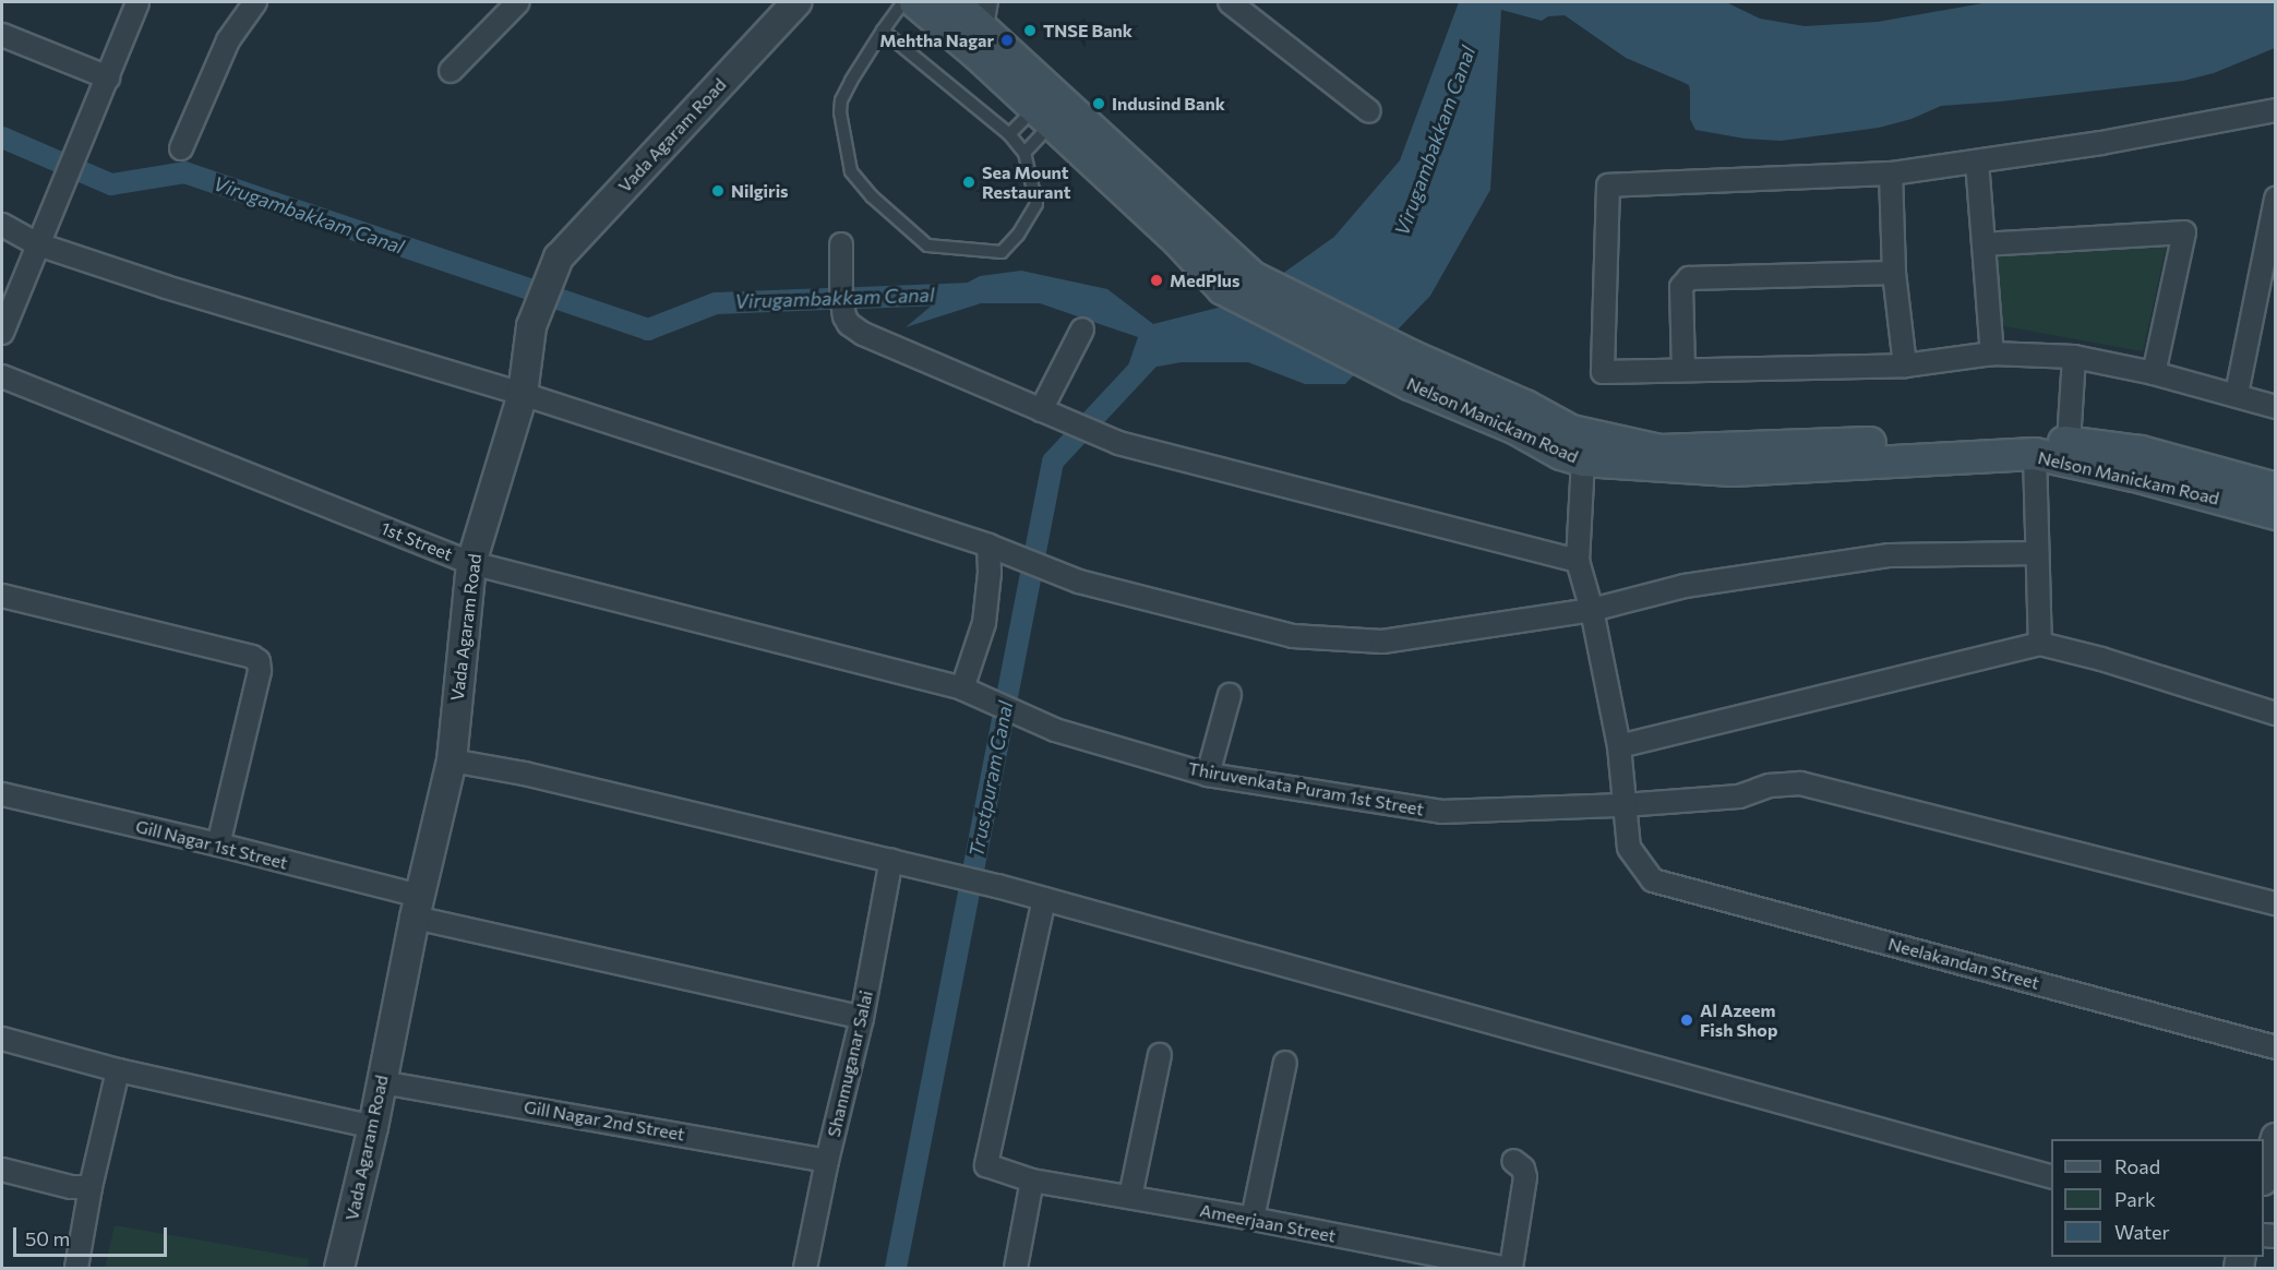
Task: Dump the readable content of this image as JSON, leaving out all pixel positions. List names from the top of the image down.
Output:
{
  "streets": {
    "main road": ["Nelson Manickam Road"],
    "street": [
      "Vada Agaram Road",
      "1st Street",
      "Thiruvenkata Puram 1st Street",
      "Gill Nagar 1st Street",
      "Neelakandan Street",
      "Shanmuganar Salai",
      "Gill Nagar 2nd Street",
      "Ameerjaan Street"
    ]
  },
  "crossings": [
    ["Vada Agaram Road", "1st Street"],
    ["Vada Agaram Road", "Gill Nagar 1st Street"],
    ["Vada Agaram Road", "Gill Nagar 2nd Street"],
    ["1st Street", "Thiruvenkata Puram 1st Street"],
    ["Thiruvenkata Puram 1st Street", "Neelakandan Street"],
    ["Gill Nagar 1st Street", "Shanmuganar Salai"],
    ["Shanmuganar Salai", "Gill Nagar 2nd Street"]
  ],
  "water": ["Virugambakkam Canal", "Trustpuram Canal"],
  "places": [
    "TNSE Bank",
    "Mehtha Nagar",
    "Indusind Bank",
    "Sea Mount Restaurant",
    "Nilgiris",
    "MedPlus",
    "Al Azeem Fish Shop"
  ],
  "legend": ["Road", "Park", "Water"],
  "scale_bar": "50 m"
}
